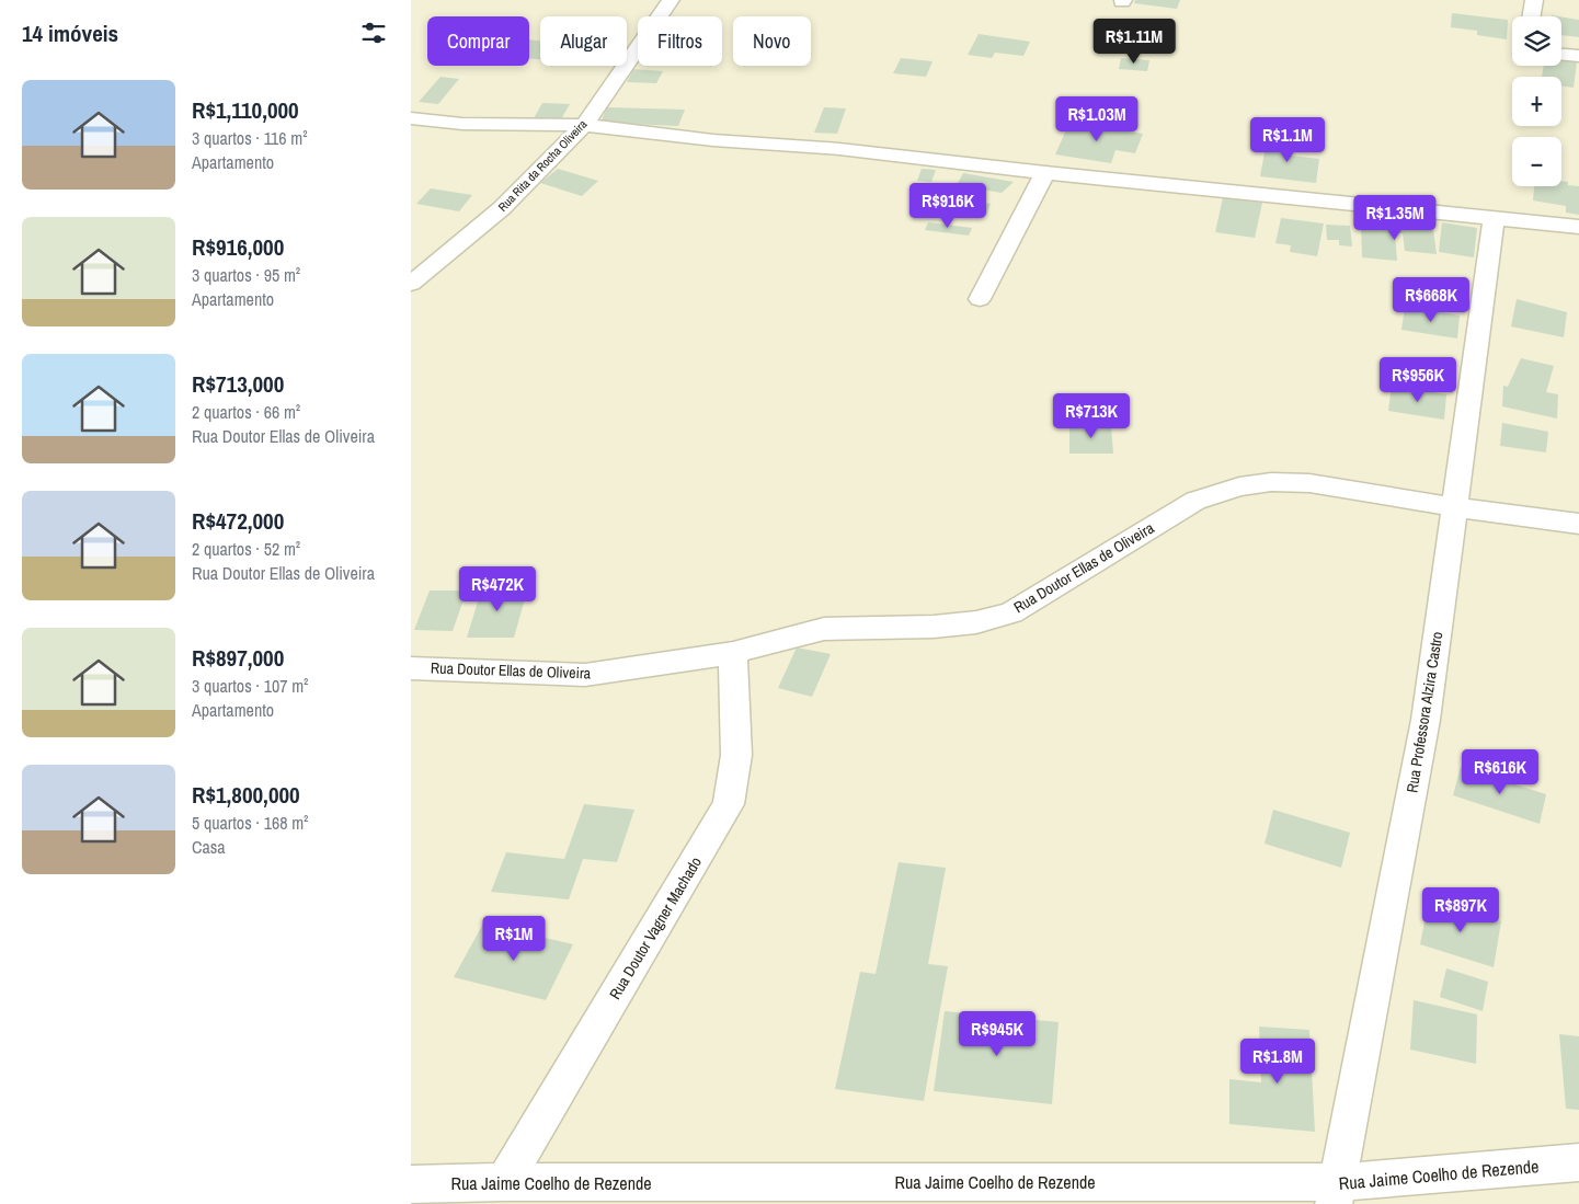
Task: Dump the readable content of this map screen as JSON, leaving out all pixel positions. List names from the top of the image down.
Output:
{
  "streets": {
    "street": [
      "Rua Rita da Rocha Oliveira",
      "Rua Doutor Ellas de Oliveira",
      "Rua Professora Alzira Castro",
      "Rua Doutor Vagner Machado",
      "Rua Jaime Coelho de Rezende"
    ]
  },
  "crossings": [
    ["Rua Doutor Ellas de Oliveira", "Rua Professora Alzira Castro"],
    ["Rua Doutor Ellas de Oliveira", "Rua Doutor Vagner Machado"],
    ["Rua Professora Alzira Castro", "Rua Jaime Coelho de Rezende"],
    ["Rua Doutor Vagner Machado", "Rua Jaime Coelho de Rezende"]
  ],
  "page": {
    "heading": "14 imóveis",
    "map_buttons": ["+", "−"],
    "chip": [
      "Comprar",
      "Alugar",
      "Filtros",
      "Novo"
    ],
    "price": [
      "R$1.11M",
      "R$1.03M",
      "R$1.1M",
      "R$916K",
      "R$1.35M",
      "R$668K",
      "R$956K",
      "R$713K",
      "R$472K",
      "R$616K",
      "R$897K",
      "R$1M",
      "R$945K",
      "R$1.8M"
    ],
    "list": [
      {
        "name": "R$1,110,000",
        "note": "3 quartos · 116 m² · Apartamento"
      },
      {
        "name": "R$916,000",
        "note": "3 quartos · 95 m² · Apartamento"
      },
      {
        "name": "R$713,000",
        "note": "2 quartos · 66 m² · Rua Doutor Ellas de Oliveira"
      },
      {
        "name": "R$472,000",
        "note": "2 quartos · 52 m² · Rua Doutor Ellas de Oliveira"
      },
      {
        "name": "R$897,000",
        "note": "3 quartos · 107 m² · Apartamento"
      },
      {
        "name": "R$1,800,000",
        "note": "5 quartos · 168 m² · Casa"
      }
    ]
  }
}
